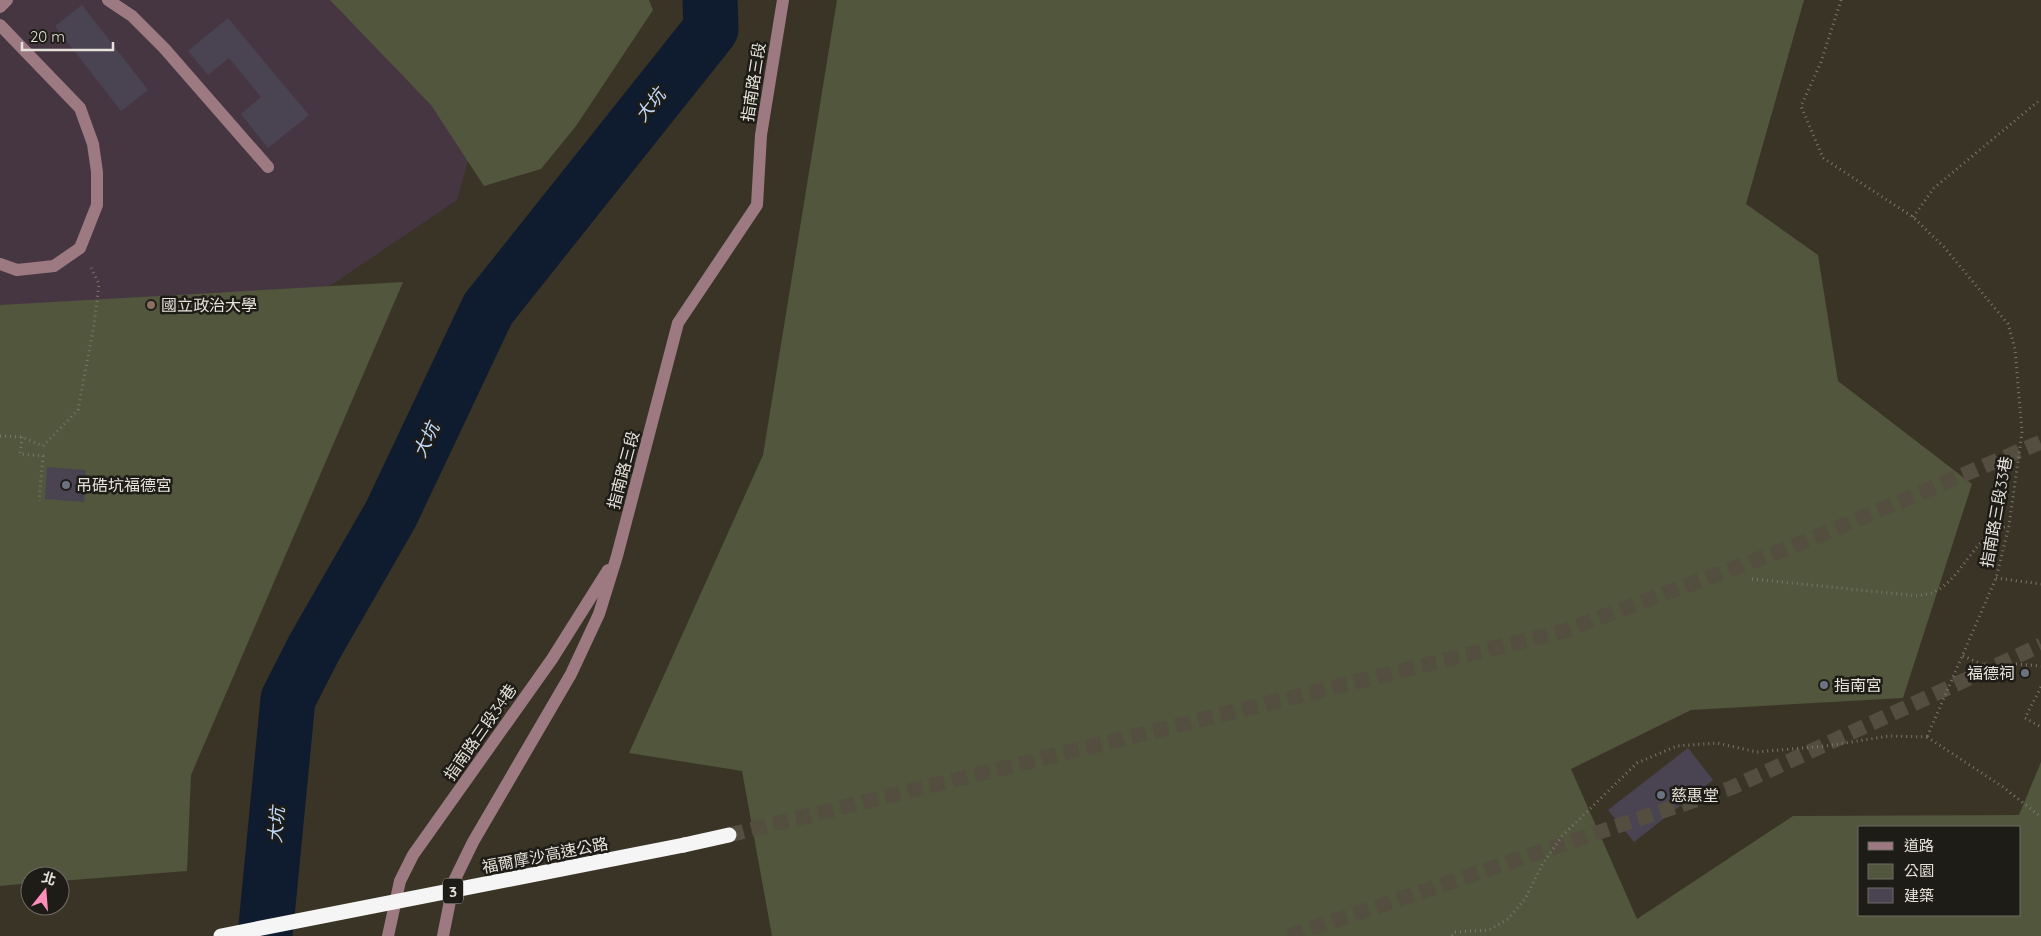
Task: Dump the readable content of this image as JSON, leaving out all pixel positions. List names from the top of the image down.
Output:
{
  "streets": {
    "highway": ["福爾摩沙高速公路", "3"],
    "street": ["指南路三段", "指南路三段34巷"],
    "path": ["指南路三段33巷"]
  },
  "crossings": [
    ["指南路三段", "指南路三段34巷"]
  ],
  "water": ["大坑"],
  "places": [
    "國立政治大學",
    "吊硞坑福德宮",
    "福德祠",
    "指南宮",
    "慈惠堂"
  ],
  "legend": ["道路", "公園", "建築"],
  "scale_bar": "20 m",
  "north": "top"
}
